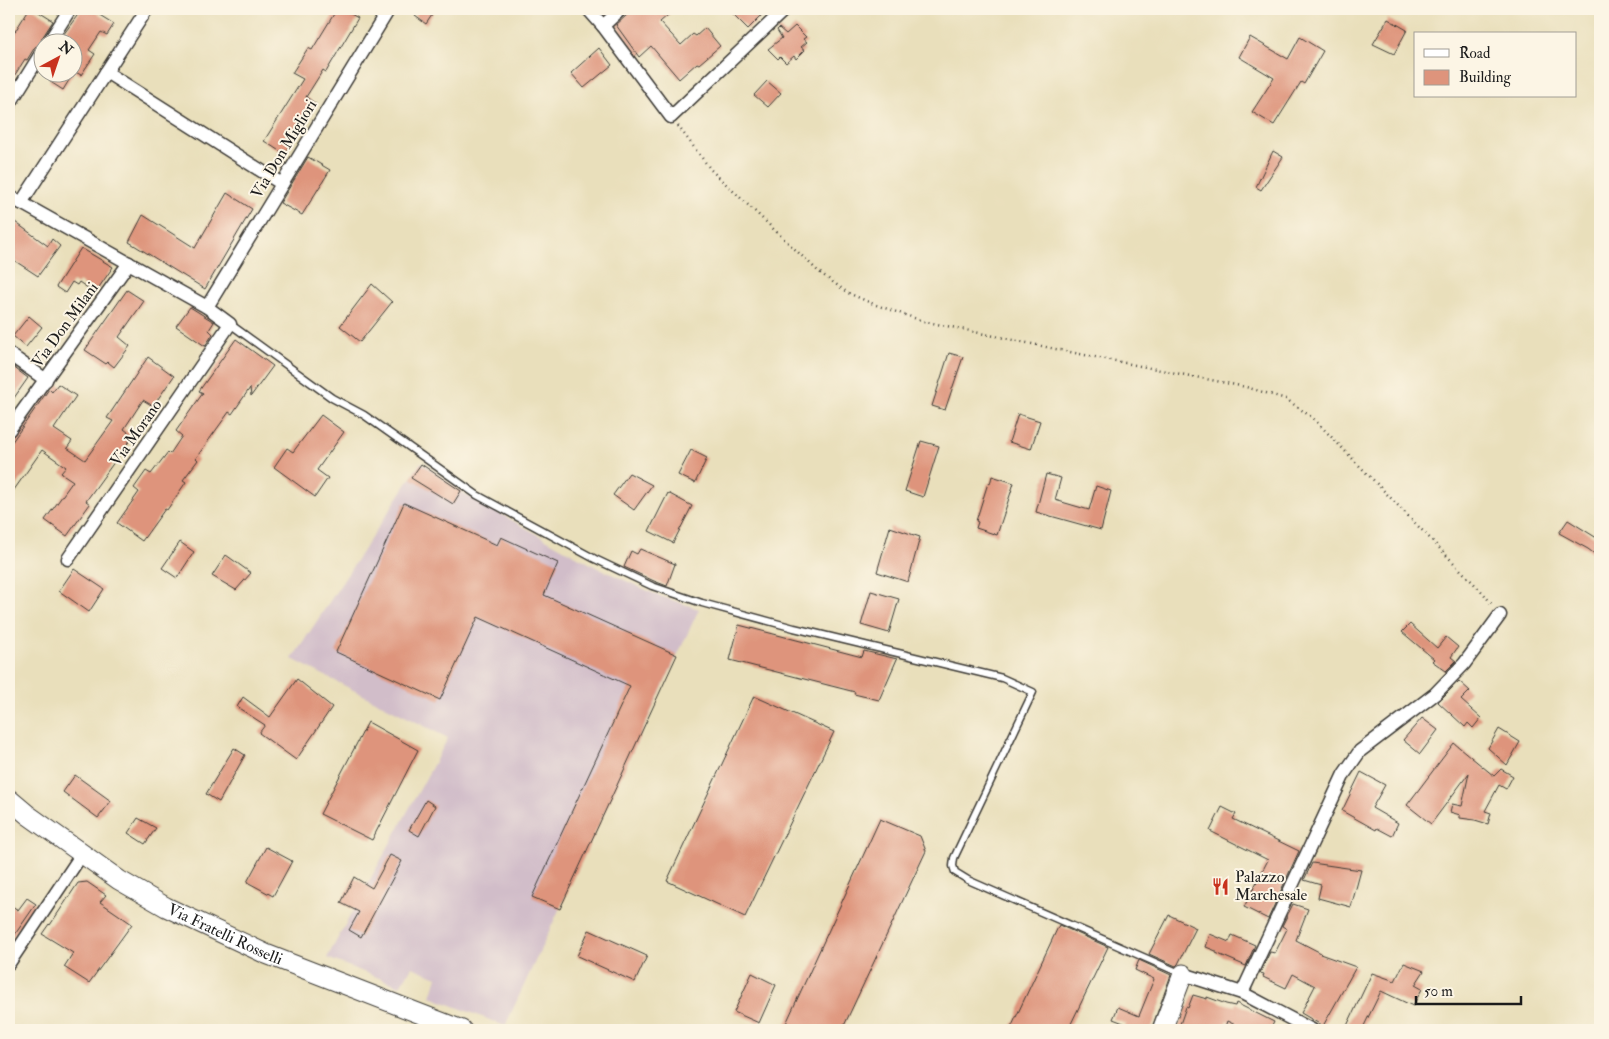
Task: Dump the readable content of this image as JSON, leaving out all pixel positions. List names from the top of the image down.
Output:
{
  "streets": {
    "main road": ["Via Fratelli Rosselli"],
    "street": ["Via Don Migliori", "Via Don Milani", "Via Morano"]
  },
  "places": {
    "restaurant": ["Palazzo Marchesale"]
  },
  "legend": ["Road", "Building"],
  "scale_bar": "50 m",
  "north": "top right"
}
